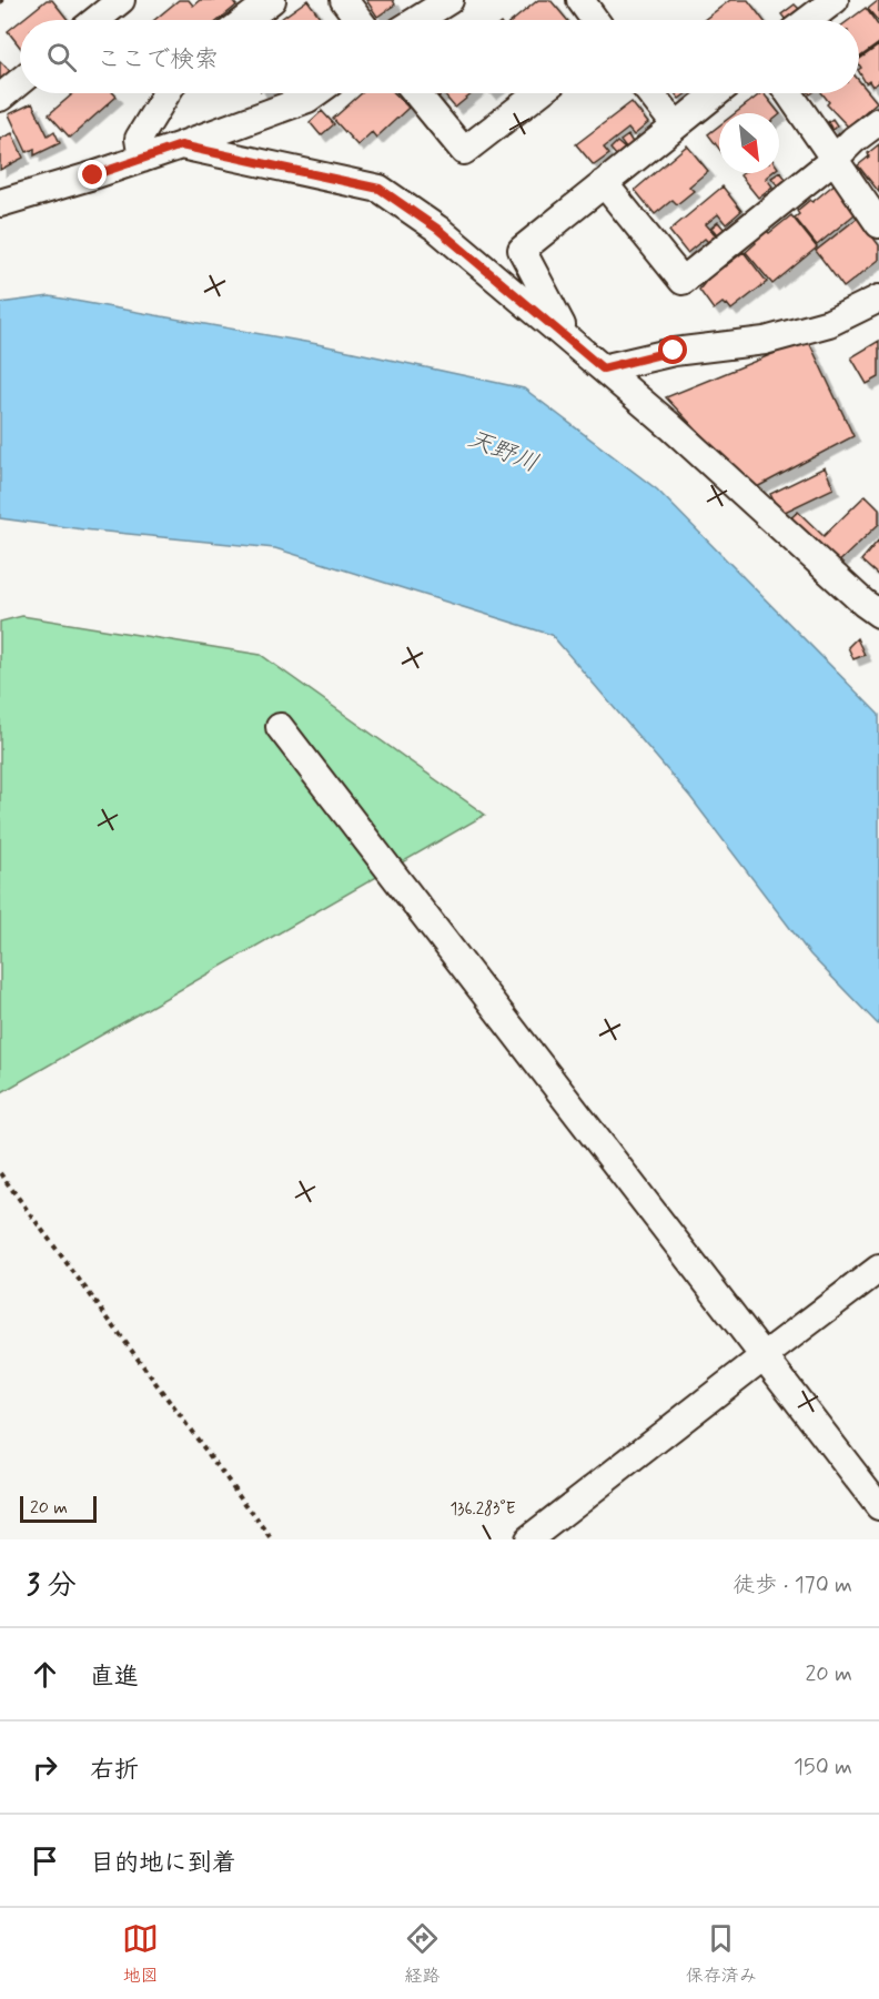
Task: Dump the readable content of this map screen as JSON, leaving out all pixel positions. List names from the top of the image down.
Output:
{
  "water": ["天野川"],
  "scale_bar": "20 m",
  "north": "bottom right",
  "page": {
    "search": "ここで検索",
    "scale": "20 m",
    "heading": ["3 分", "徒歩 · 170 m"],
    "list": [
      ["直進", "20 m"],
      ["右折", "150 m"],
      "目的地に到着"
    ],
    "nav": ["地図", "経路", "保存済み"]
  },
  "coordinates": ["136.283°E"]
}
